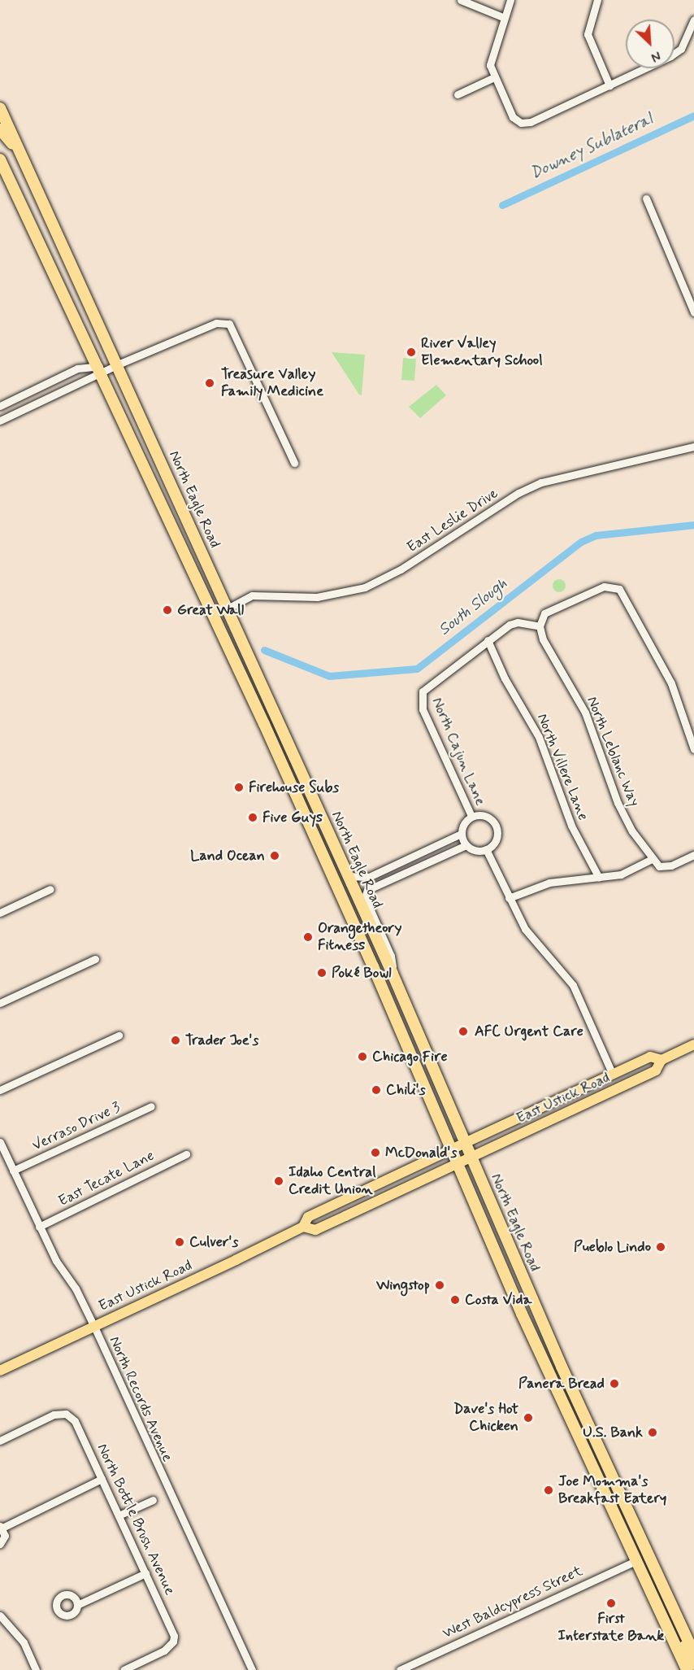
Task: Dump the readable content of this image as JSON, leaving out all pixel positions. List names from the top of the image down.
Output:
{
  "streets": {
    "highway": ["North Eagle Road"],
    "main road": ["East Ustick Road"],
    "street": [
      "East Leslie Drive",
      "North Cajun Lane",
      "North Leblanc Way",
      "North Villere Lane",
      "Verraso Drive 3",
      "East Tecate Lane",
      "North Records Avenue",
      "North Bottle Brush Avenue",
      "West Baldcypress Street"
    ]
  },
  "crossings": [
    ["North Eagle Road", "East Leslie Drive"],
    ["North Eagle Road", "East Ustick Road"],
    ["North Eagle Road", "West Baldcypress Street"],
    ["North Cajun Lane", "North Villere Lane"],
    ["East Ustick Road", "North Records Avenue"],
    ["Verraso Drive 3", "North Records Avenue"],
    ["East Tecate Lane", "North Records Avenue"]
  ],
  "water": ["Downey Sublateral", "South Slough"],
  "places": [
    "River Valley Elementary School",
    "Treasure Valley Family Medicine",
    "Great Wall",
    "Firehouse Subs",
    "Five Guys",
    "Land Ocean",
    "Orangetheory Fitness",
    "Poké Bowl",
    "AFC Urgent Care",
    "Trader Joe's",
    "Chicago Fire",
    "Chili's",
    "McDonald's",
    "Idaho Central Credit Union",
    "Culver's",
    "Pueblo Lindo",
    "Wingstop",
    "Costa Vida",
    "Panera Bread",
    "Dave's Hot Chicken",
    "U.S. Bank",
    "Joe Momma's Breakfast Eatery",
    "First Interstate Bank"
  ],
  "north": "bottom right"
}
